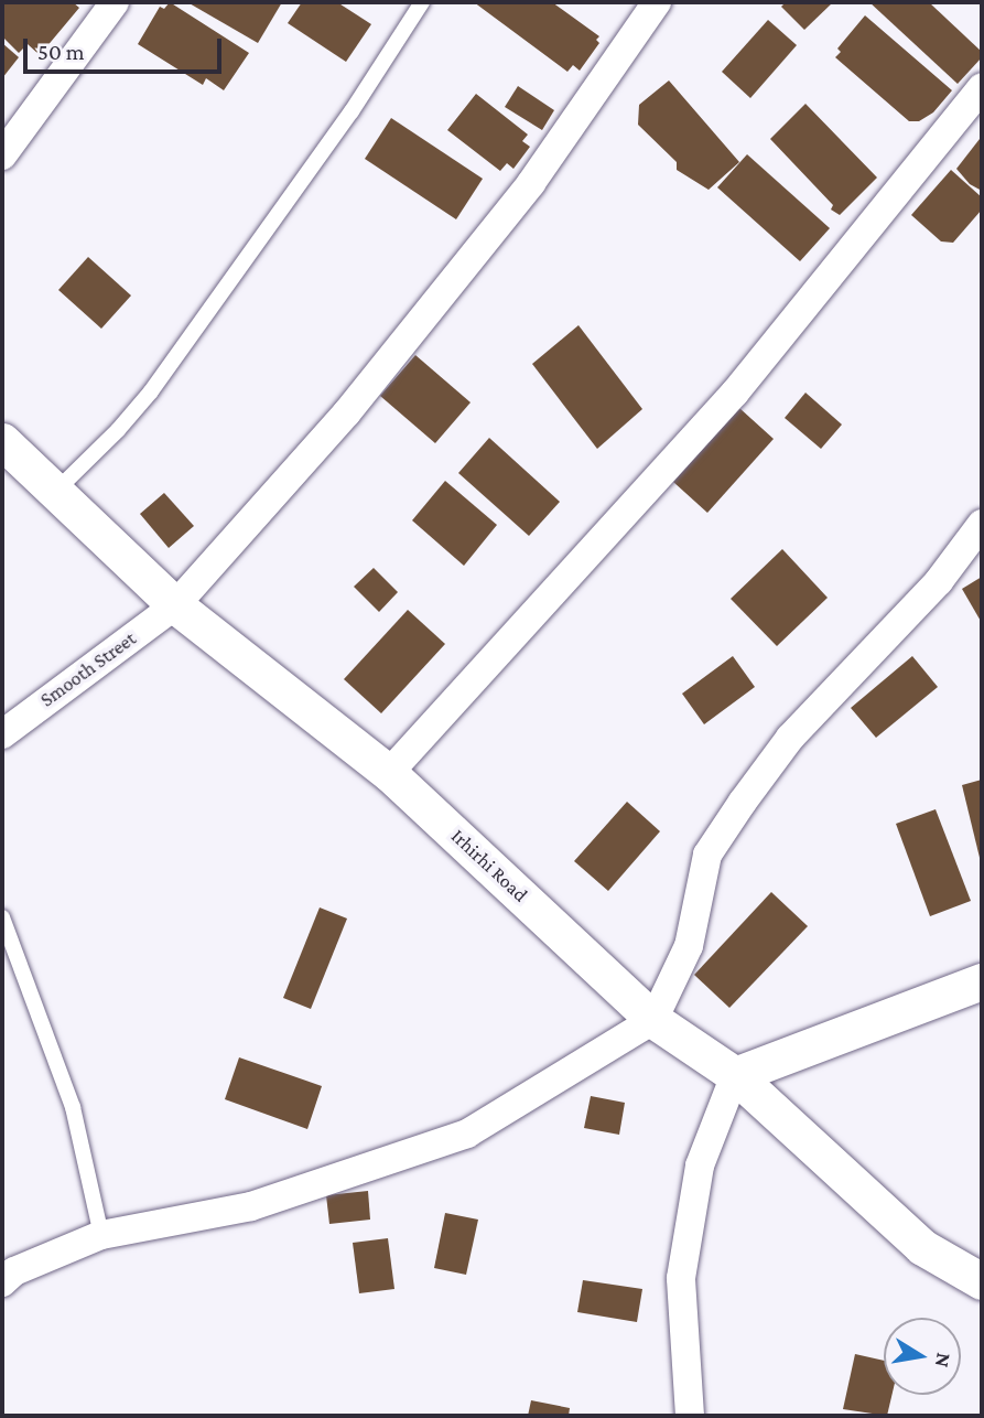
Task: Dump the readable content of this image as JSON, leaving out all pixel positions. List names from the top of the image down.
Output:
{
  "streets": {
    "street": ["Smooth Street", "Irhirhi Road"]
  },
  "crossings": [
    ["Smooth Street", "Irhirhi Road"]
  ],
  "scale_bar": "50 m",
  "north": "right"
}
